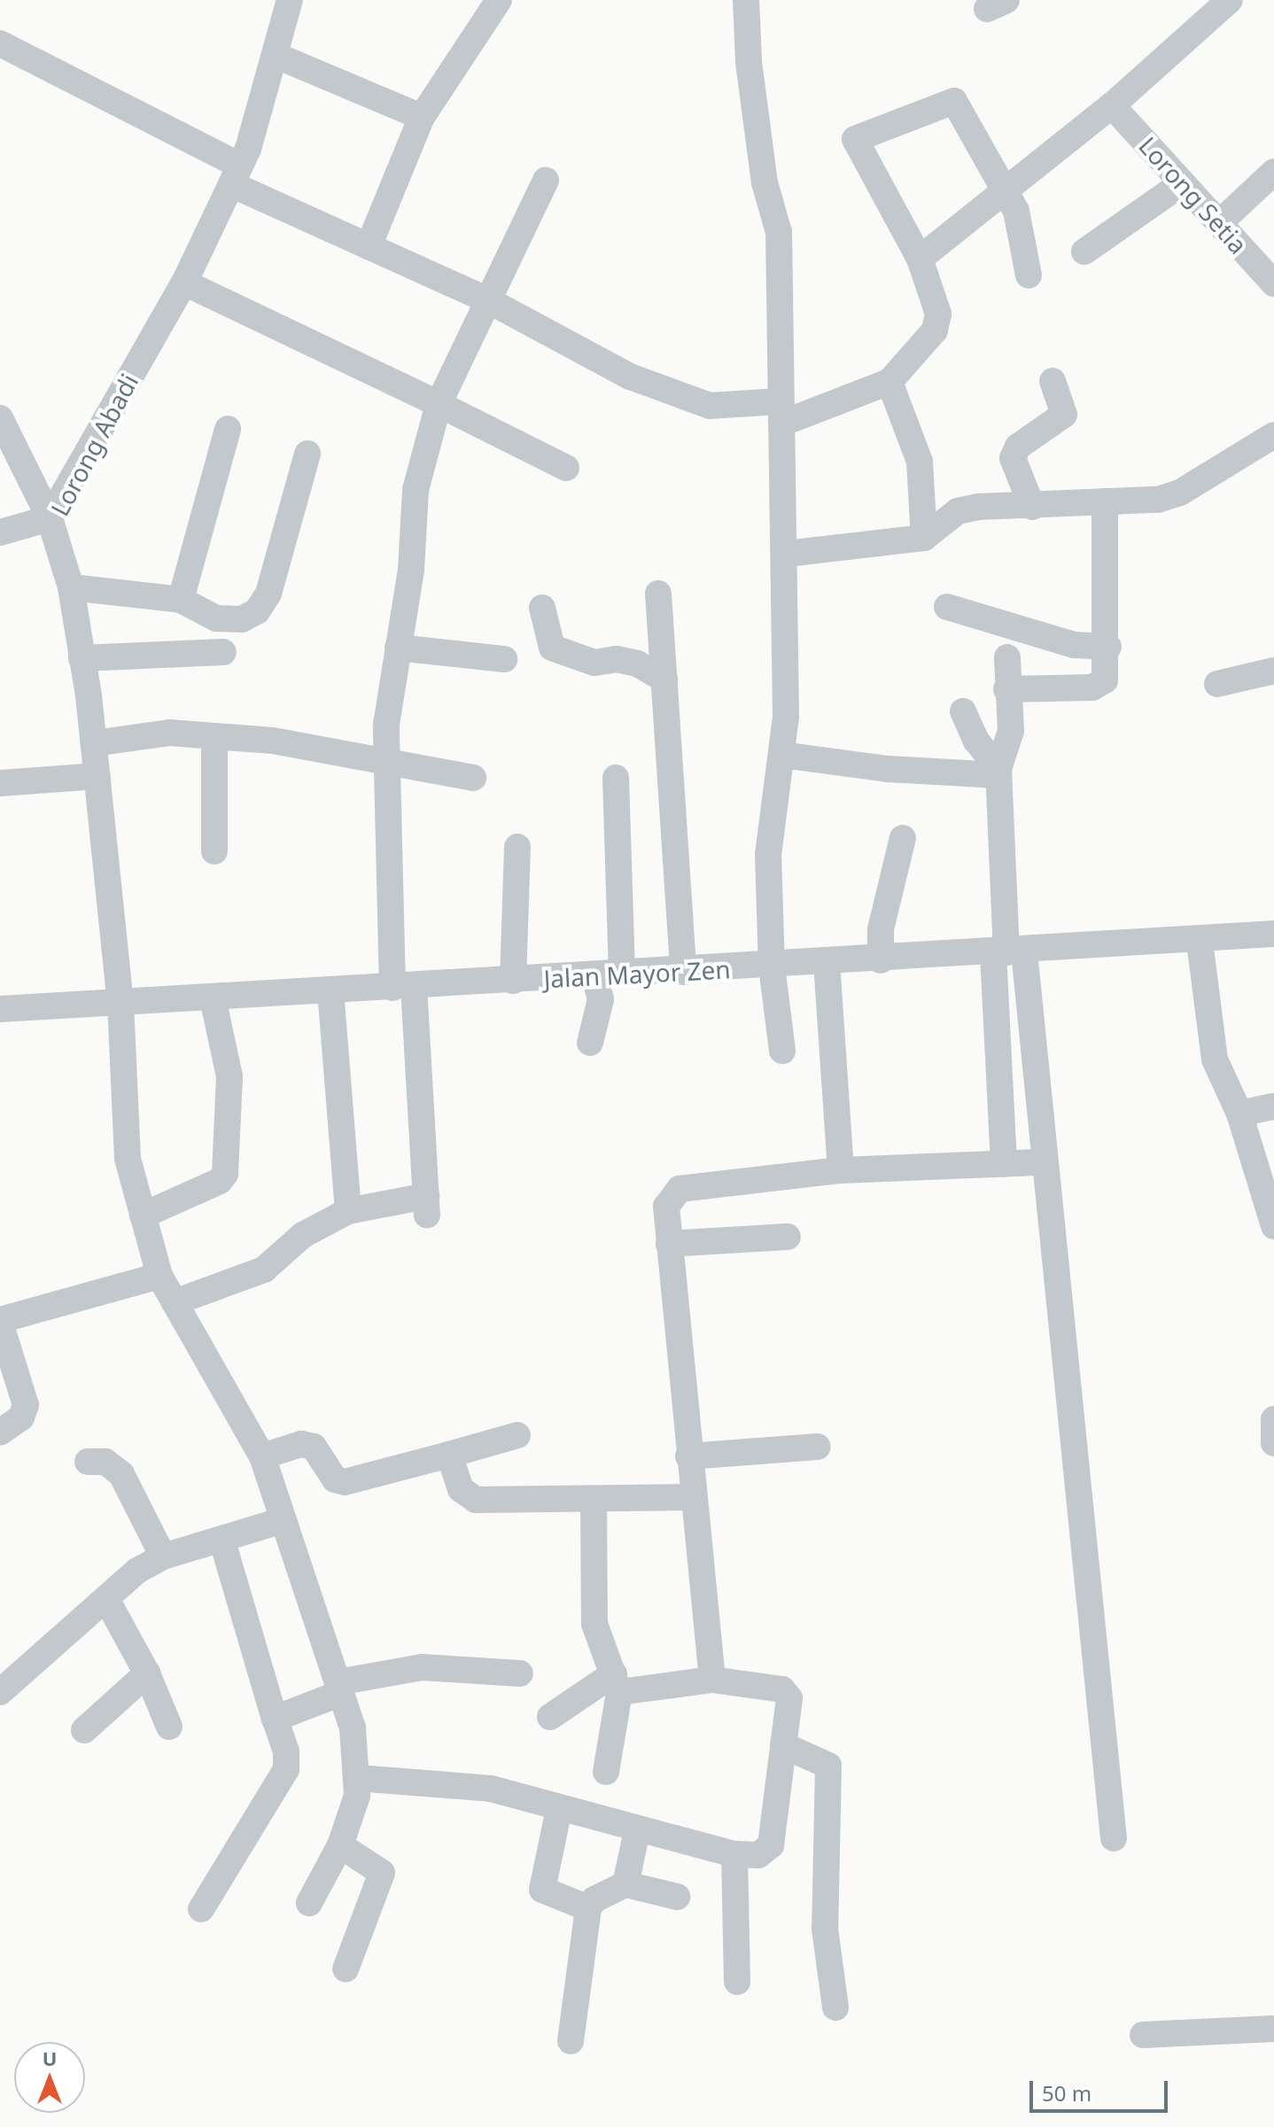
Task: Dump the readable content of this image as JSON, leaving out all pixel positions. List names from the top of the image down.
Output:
{
  "streets": {
    "street": ["Lorong Setia", "Lorong Abadi", "Jalan Mayor Zen"]
  },
  "crossings": [
    ["Lorong Abadi", "Jalan Mayor Zen"]
  ],
  "scale_bar": "50 m",
  "north": "top"
}
